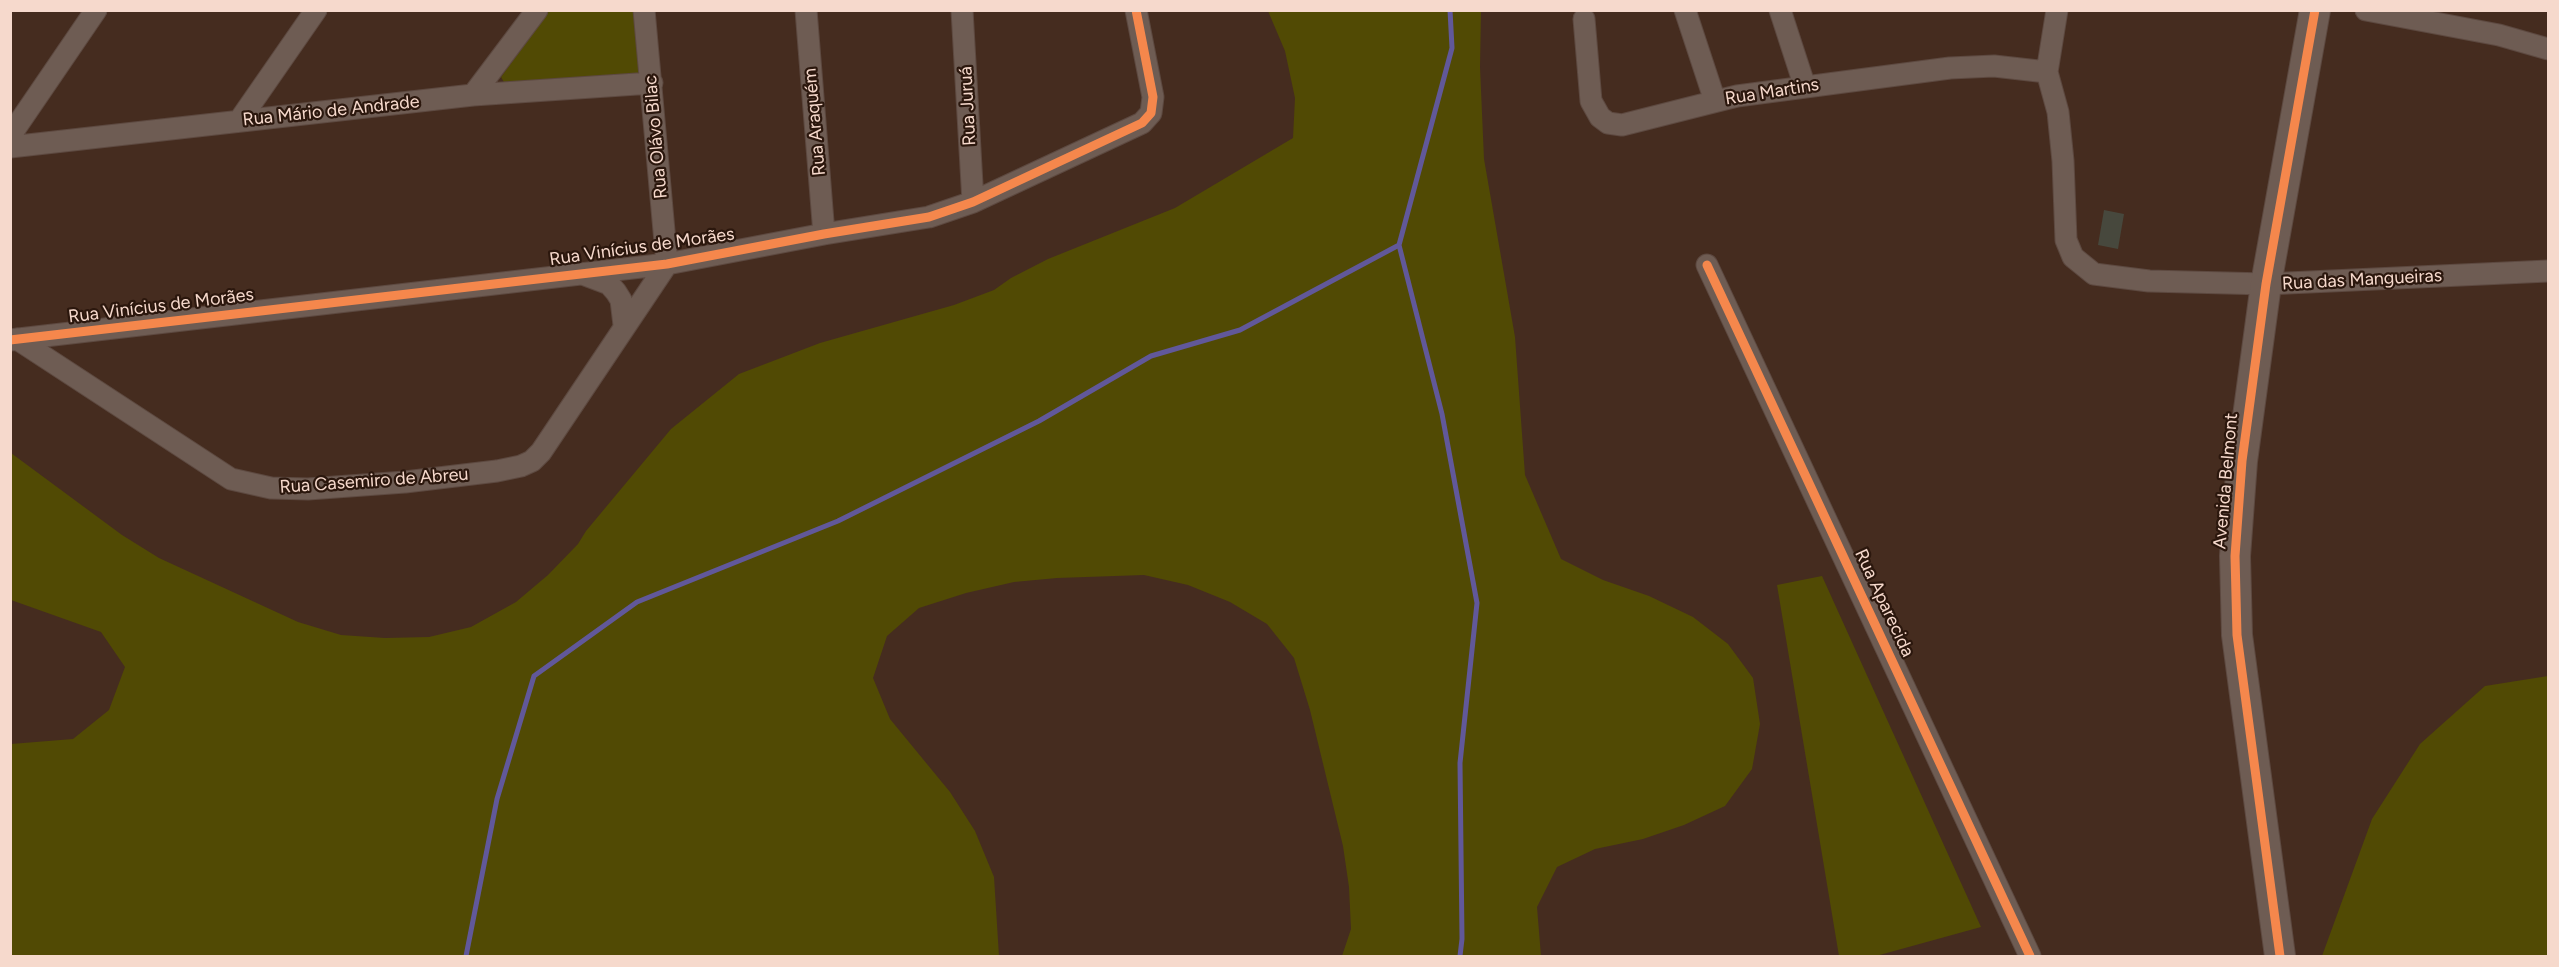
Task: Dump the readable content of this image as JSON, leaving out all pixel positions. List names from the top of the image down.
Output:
{
  "streets": {
    "street": [
      "Rua Martins",
      "Rua Juruá",
      "Rua Mário de Andrade",
      "Rua Araquém",
      "Rua Olávo Bilac",
      "Rua Vinícius de Morães",
      "Rua das Mangueiras",
      "Rua Casemiro de Abreu",
      "Avenida Belmont",
      "Rua Aparecida"
    ]
  },
  "crossings": [
    ["Rua Martins", "Rua das Mangueiras"],
    ["Rua Juruá", "Rua Vinícius de Morães"],
    ["Rua Mário de Andrade", "Rua Olávo Bilac"],
    ["Rua Araquém", "Rua Vinícius de Morães"],
    ["Rua Olávo Bilac", "Rua Vinícius de Morães"],
    ["Rua Olávo Bilac", "Rua Casemiro de Abreu"],
    ["Rua Vinícius de Morães", "Rua Casemiro de Abreu"],
    ["Rua das Mangueiras", "Avenida Belmont"]
  ]
}
